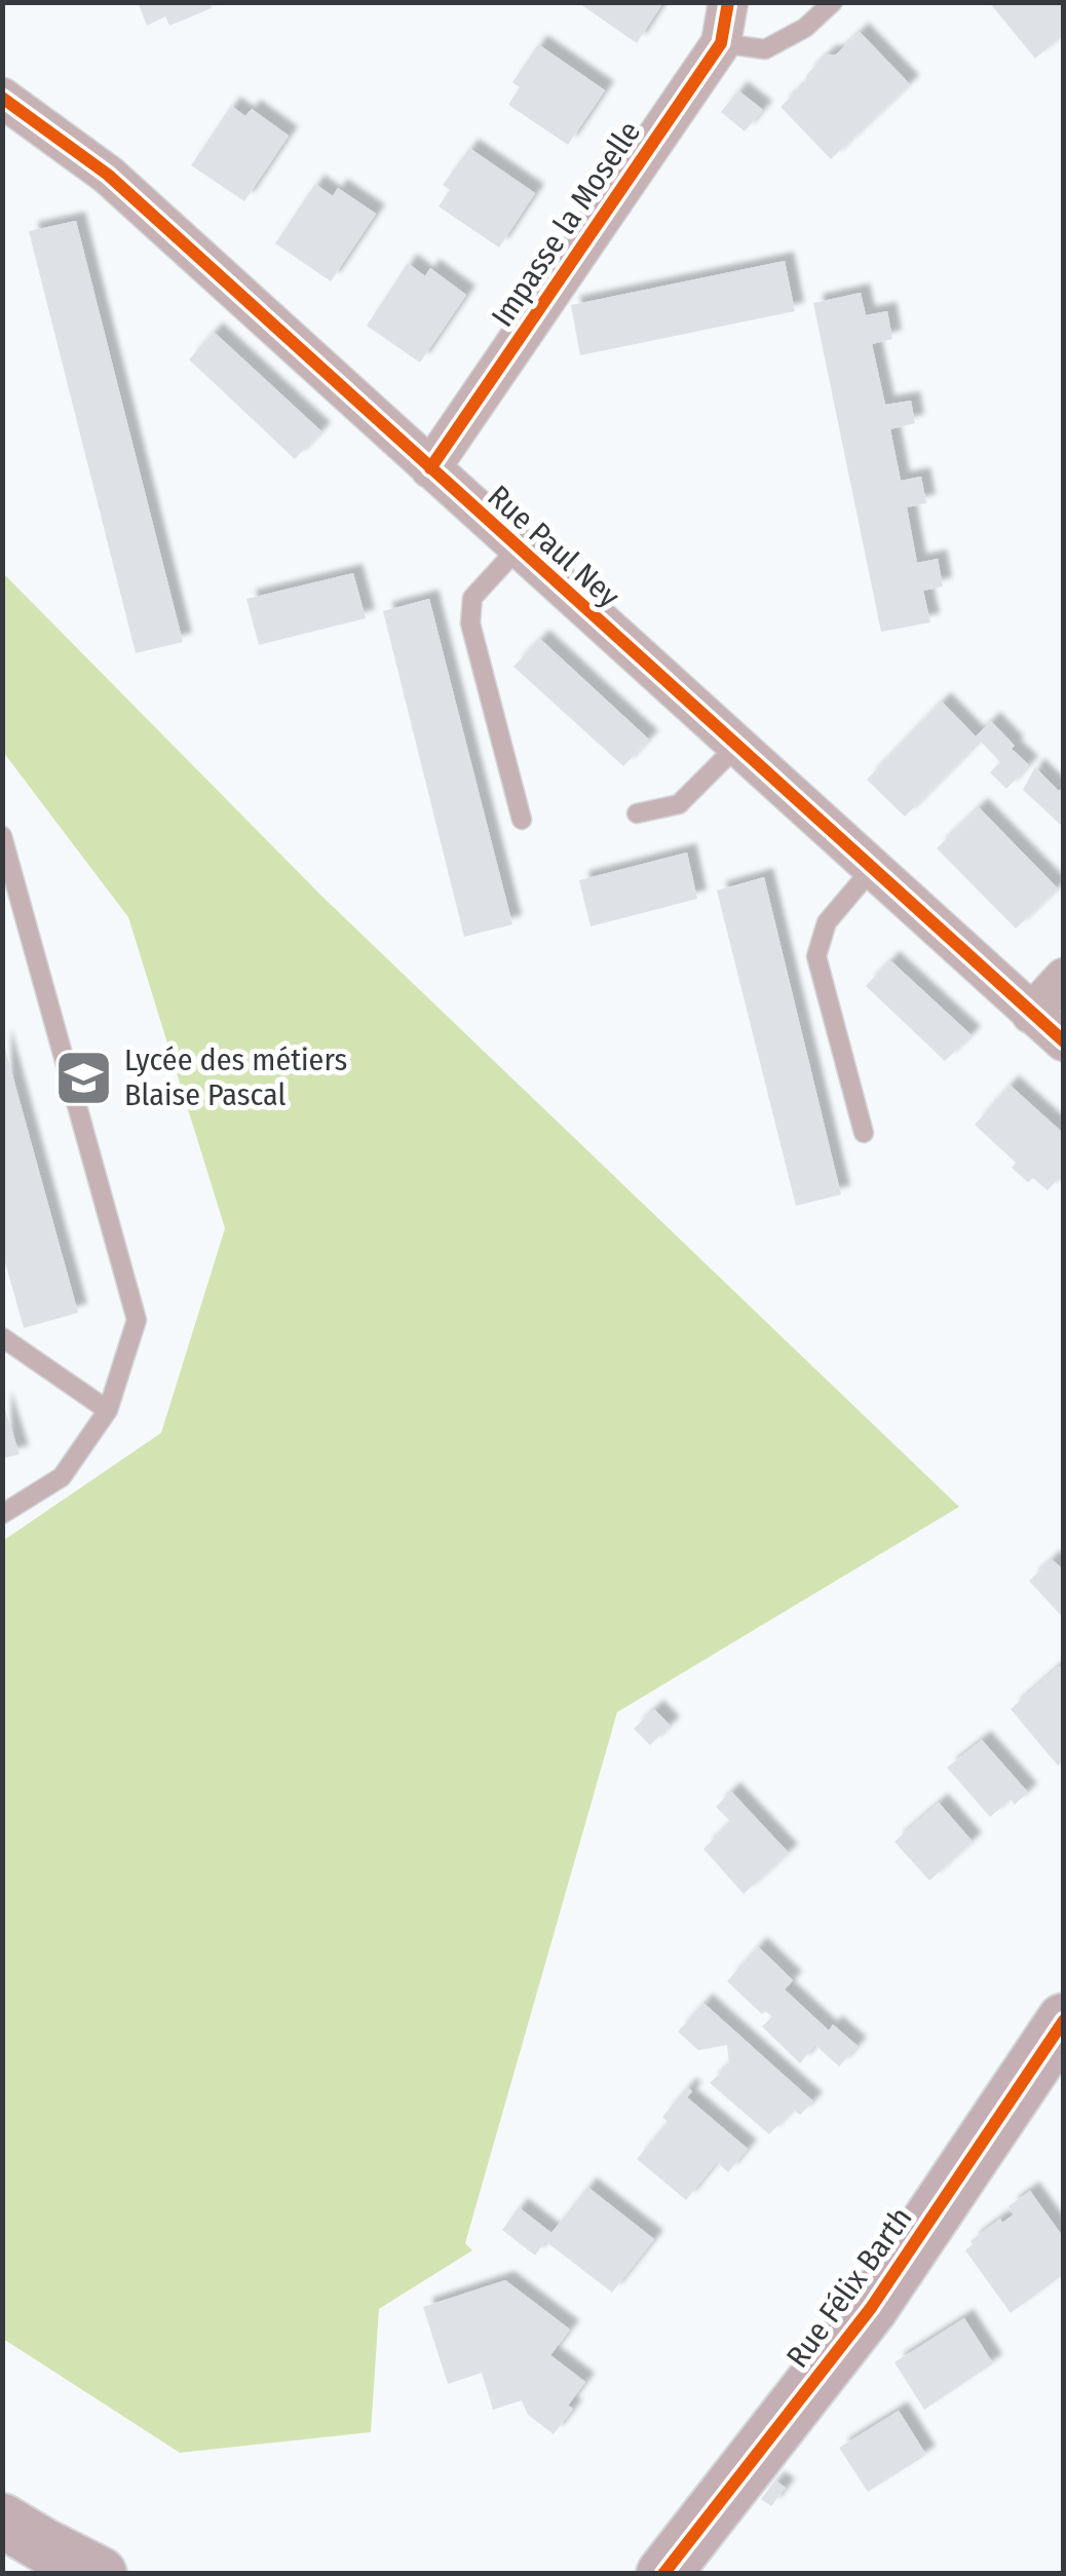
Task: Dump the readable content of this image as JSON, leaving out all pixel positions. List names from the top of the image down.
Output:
{
  "streets": {
    "street": ["Impasse la Moselle", "Rue Paul Ney", "Rue Félix Barth"]
  },
  "crossings": [
    ["Impasse la Moselle", "Rue Paul Ney"]
  ],
  "places": {
    "school or university": ["Lycée des métiers Blaise Pascal"]
  }
}
